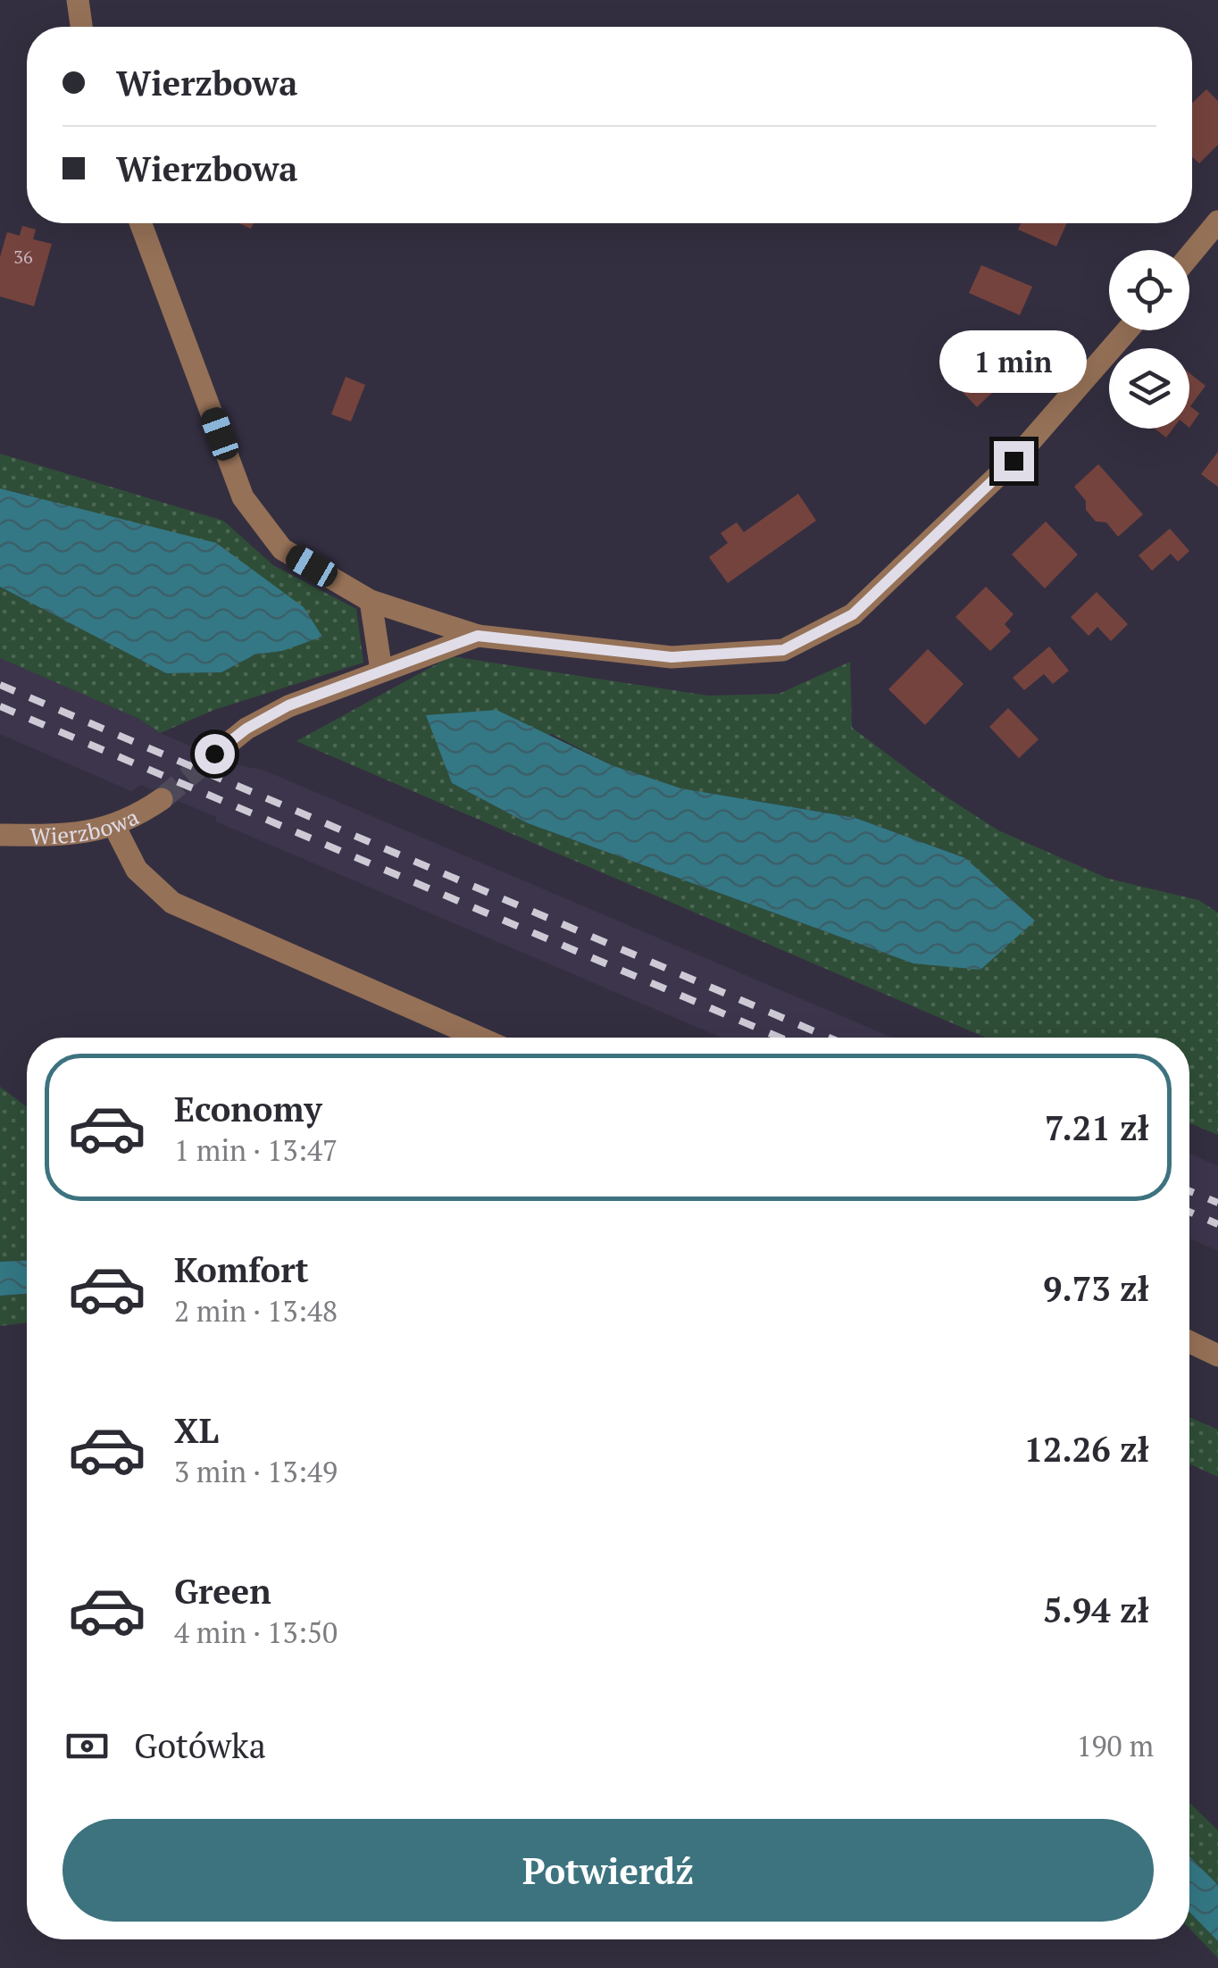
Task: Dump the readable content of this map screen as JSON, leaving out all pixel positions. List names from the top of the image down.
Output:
{
  "streets": {
    "street": ["Wierzbowa"]
  },
  "house_numbers": ["36"],
  "page": {
    "banner": ["Wierzbowa", "Wierzbowa"],
    "bubble": "1 min",
    "list": [
      {
        "name": "Economy",
        "note": "1 min · 13:47",
        "value": "7.21 zł"
      },
      {
        "name": "Komfort",
        "note": "2 min · 13:48",
        "value": "9.73 zł"
      },
      {
        "name": "XL",
        "note": "3 min · 13:49",
        "value": "12.26 zł"
      },
      {
        "name": "Green",
        "note": "4 min · 13:50",
        "value": "5.94 zł"
      }
    ],
    "pay": ["Gotówka", "190 m"],
    "buttons": "Potwierdź"
  }
}
